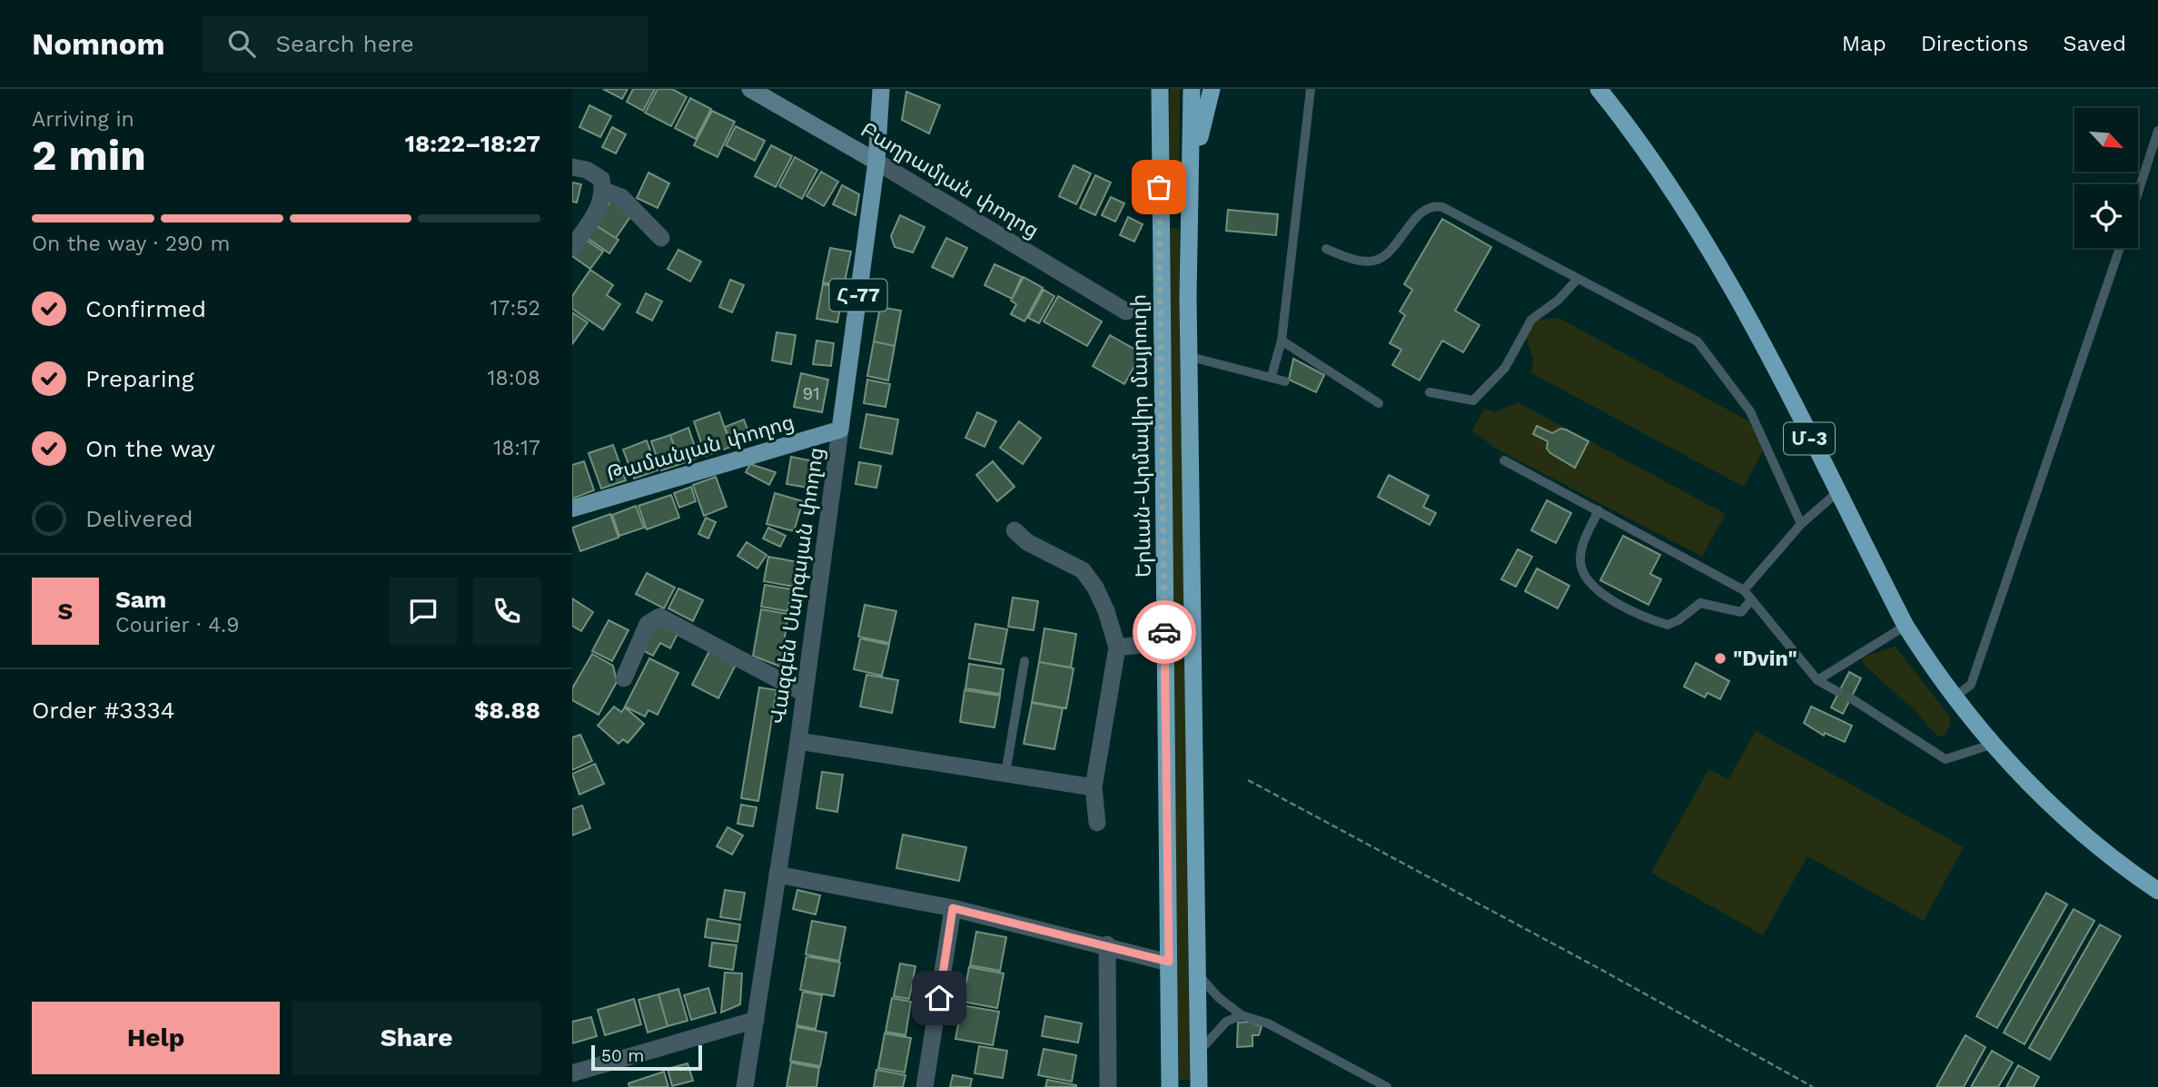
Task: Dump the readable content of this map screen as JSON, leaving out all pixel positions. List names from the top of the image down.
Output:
{
  "streets": {
    "highway": ["Երևան-Արմավիր մայրուղի", "Մ-3"],
    "main road": [
      "Բաղրամյան փողոց",
      "Հ-77",
      "Թամանյան փողոց",
      "Վազգեն Սարգսյան փողոց"
    ]
  },
  "crossings": [
    ["Բաղրամյան փողոց", "Վազգեն Սարգսյան փողոց"],
    ["Թամանյան փողոց", "Վազգեն Սարգսյան փողոց"]
  ],
  "places": ["\"Dvin\""],
  "house_numbers": ["91"],
  "scale_bar": "50 m",
  "north": "bottom right",
  "page": {
    "header": "Nomnom",
    "search": "Search here",
    "nav": ["Map", "Directions", "Saved"],
    "heading": ["2 min", "Arriving in", "18:22–18:27"],
    "panel": [
      "Sam",
      "Courier · 4.9",
      "Order #3334",
      "$8.88"
    ],
    "bar": "On the way · 290 m",
    "list": [
      ["Confirmed", "17:52"],
      ["Preparing", "18:08"],
      ["On the way", "18:17"],
      "Delivered"
    ],
    "round": "S",
    "buttons": ["Help", "Share"],
    "scale": "50 m"
  }
}
